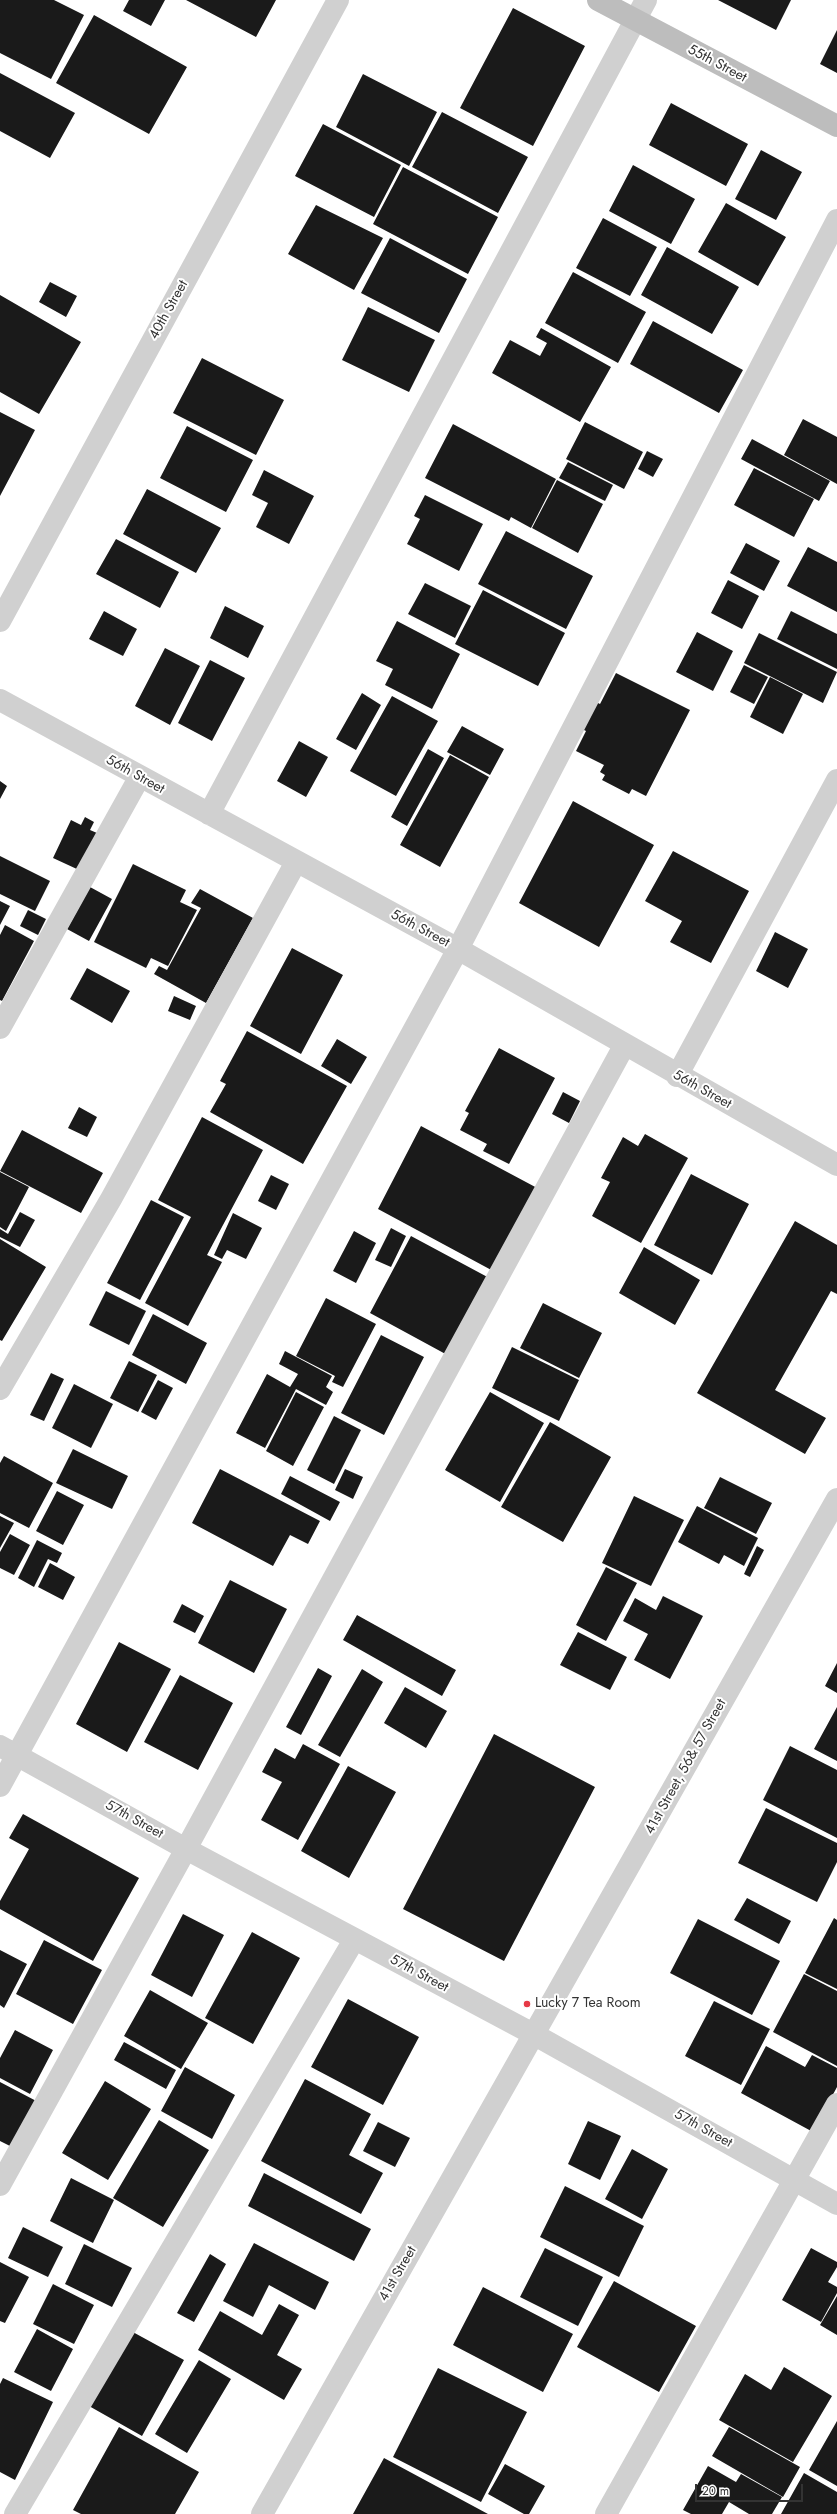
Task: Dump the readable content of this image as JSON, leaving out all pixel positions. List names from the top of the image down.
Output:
{
  "streets": {
    "main road": ["55th Street"],
    "street": [
      "40th Street",
      "56th Street",
      "41st Street, 56& 57 Street",
      "57th Street",
      "41st Street"
    ]
  },
  "crossings": [
    ["41st Street, 56& 57 Street", "57th Street"],
    ["41st Street, 56& 57 Street", "41st Street"],
    ["57th Street", "41st Street"]
  ],
  "places": ["Lucky 7 Tea Room"],
  "scale_bar": "20 m"
}
